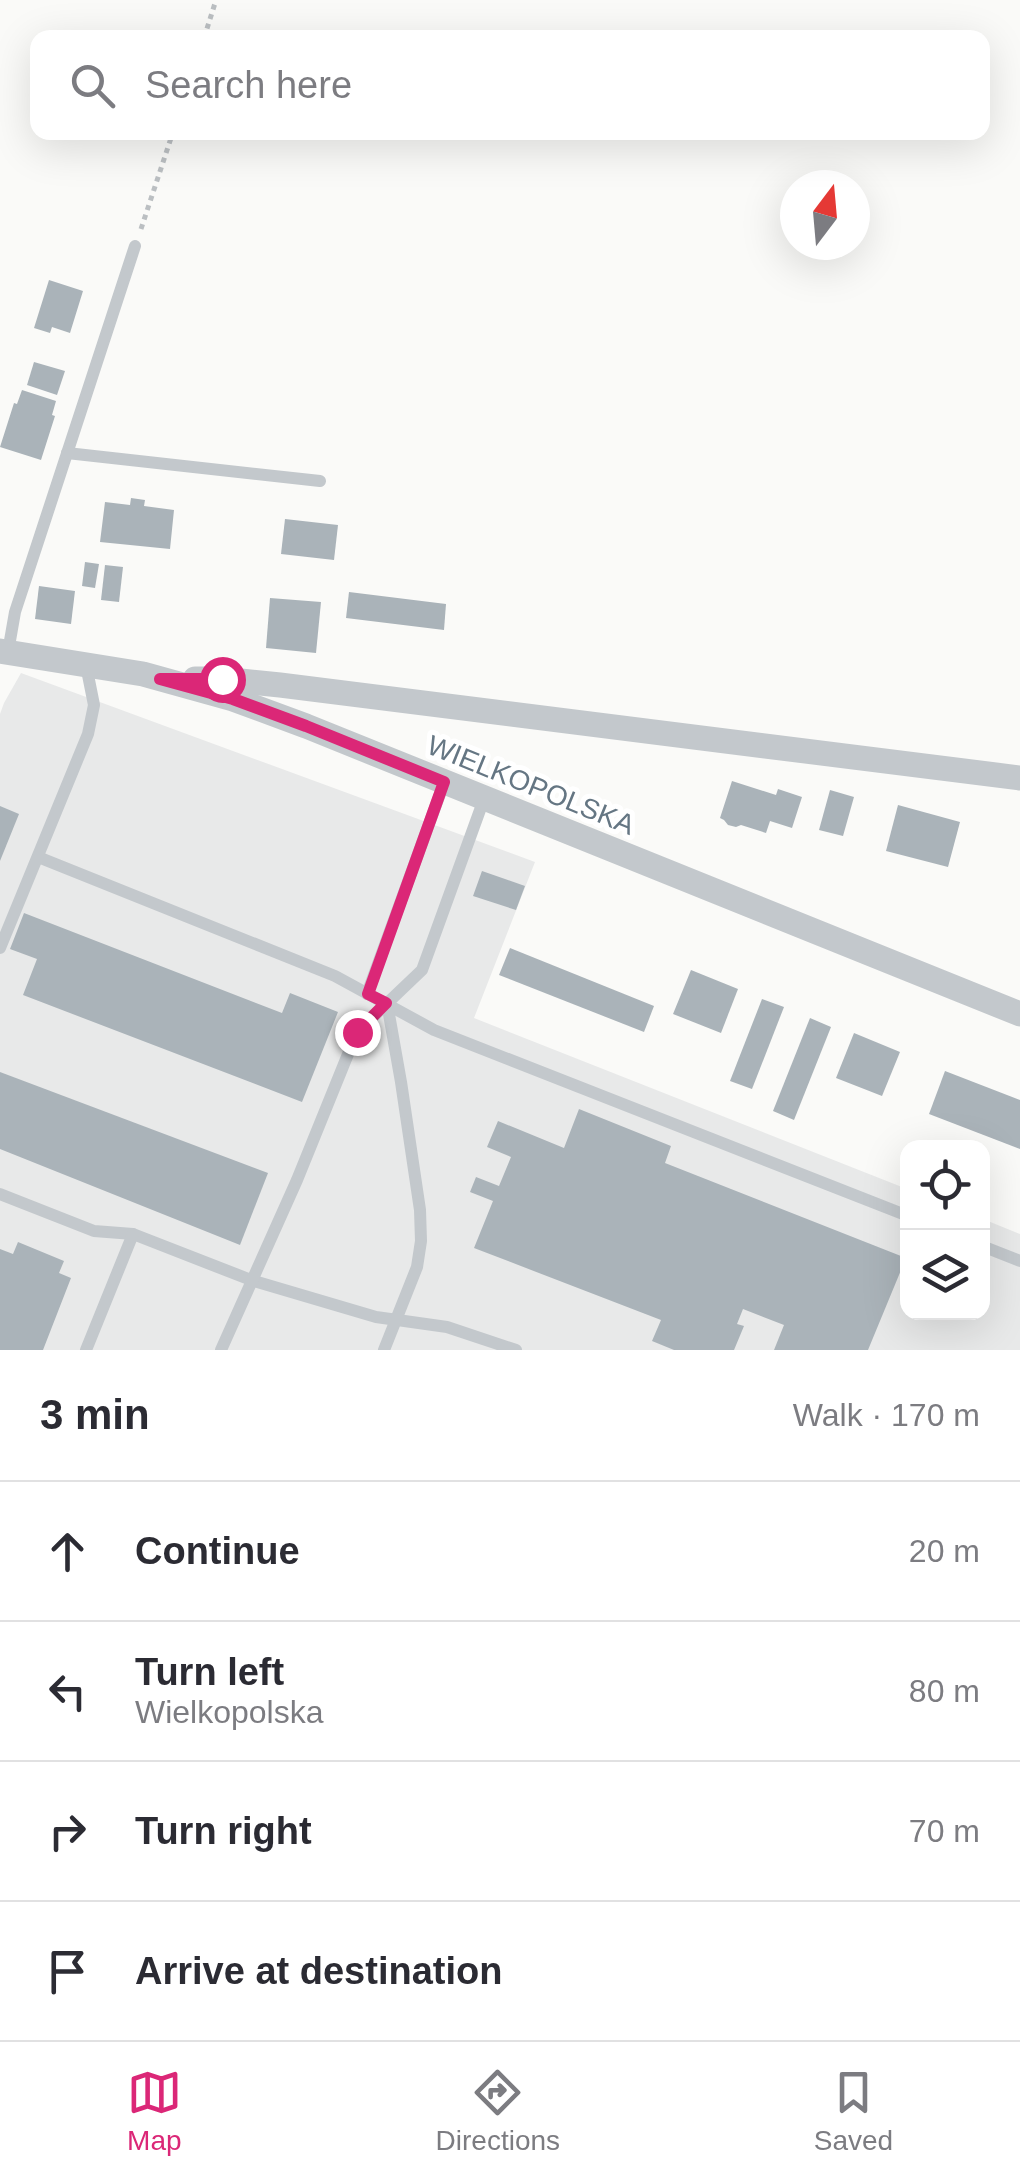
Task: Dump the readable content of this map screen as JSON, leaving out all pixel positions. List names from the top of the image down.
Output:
{
  "streets": {
    "street": ["WIELKOPOLSKA"]
  },
  "north": "top",
  "page": {
    "search": "Search here",
    "heading": ["3 min", "Walk · 170 m"],
    "list": [
      ["Continue", "20 m"],
      ["Turn left", "Wielkopolska", "80 m"],
      ["Turn right", "70 m"],
      "Arrive at destination"
    ],
    "nav": ["Map", "Directions", "Saved"]
  }
}
